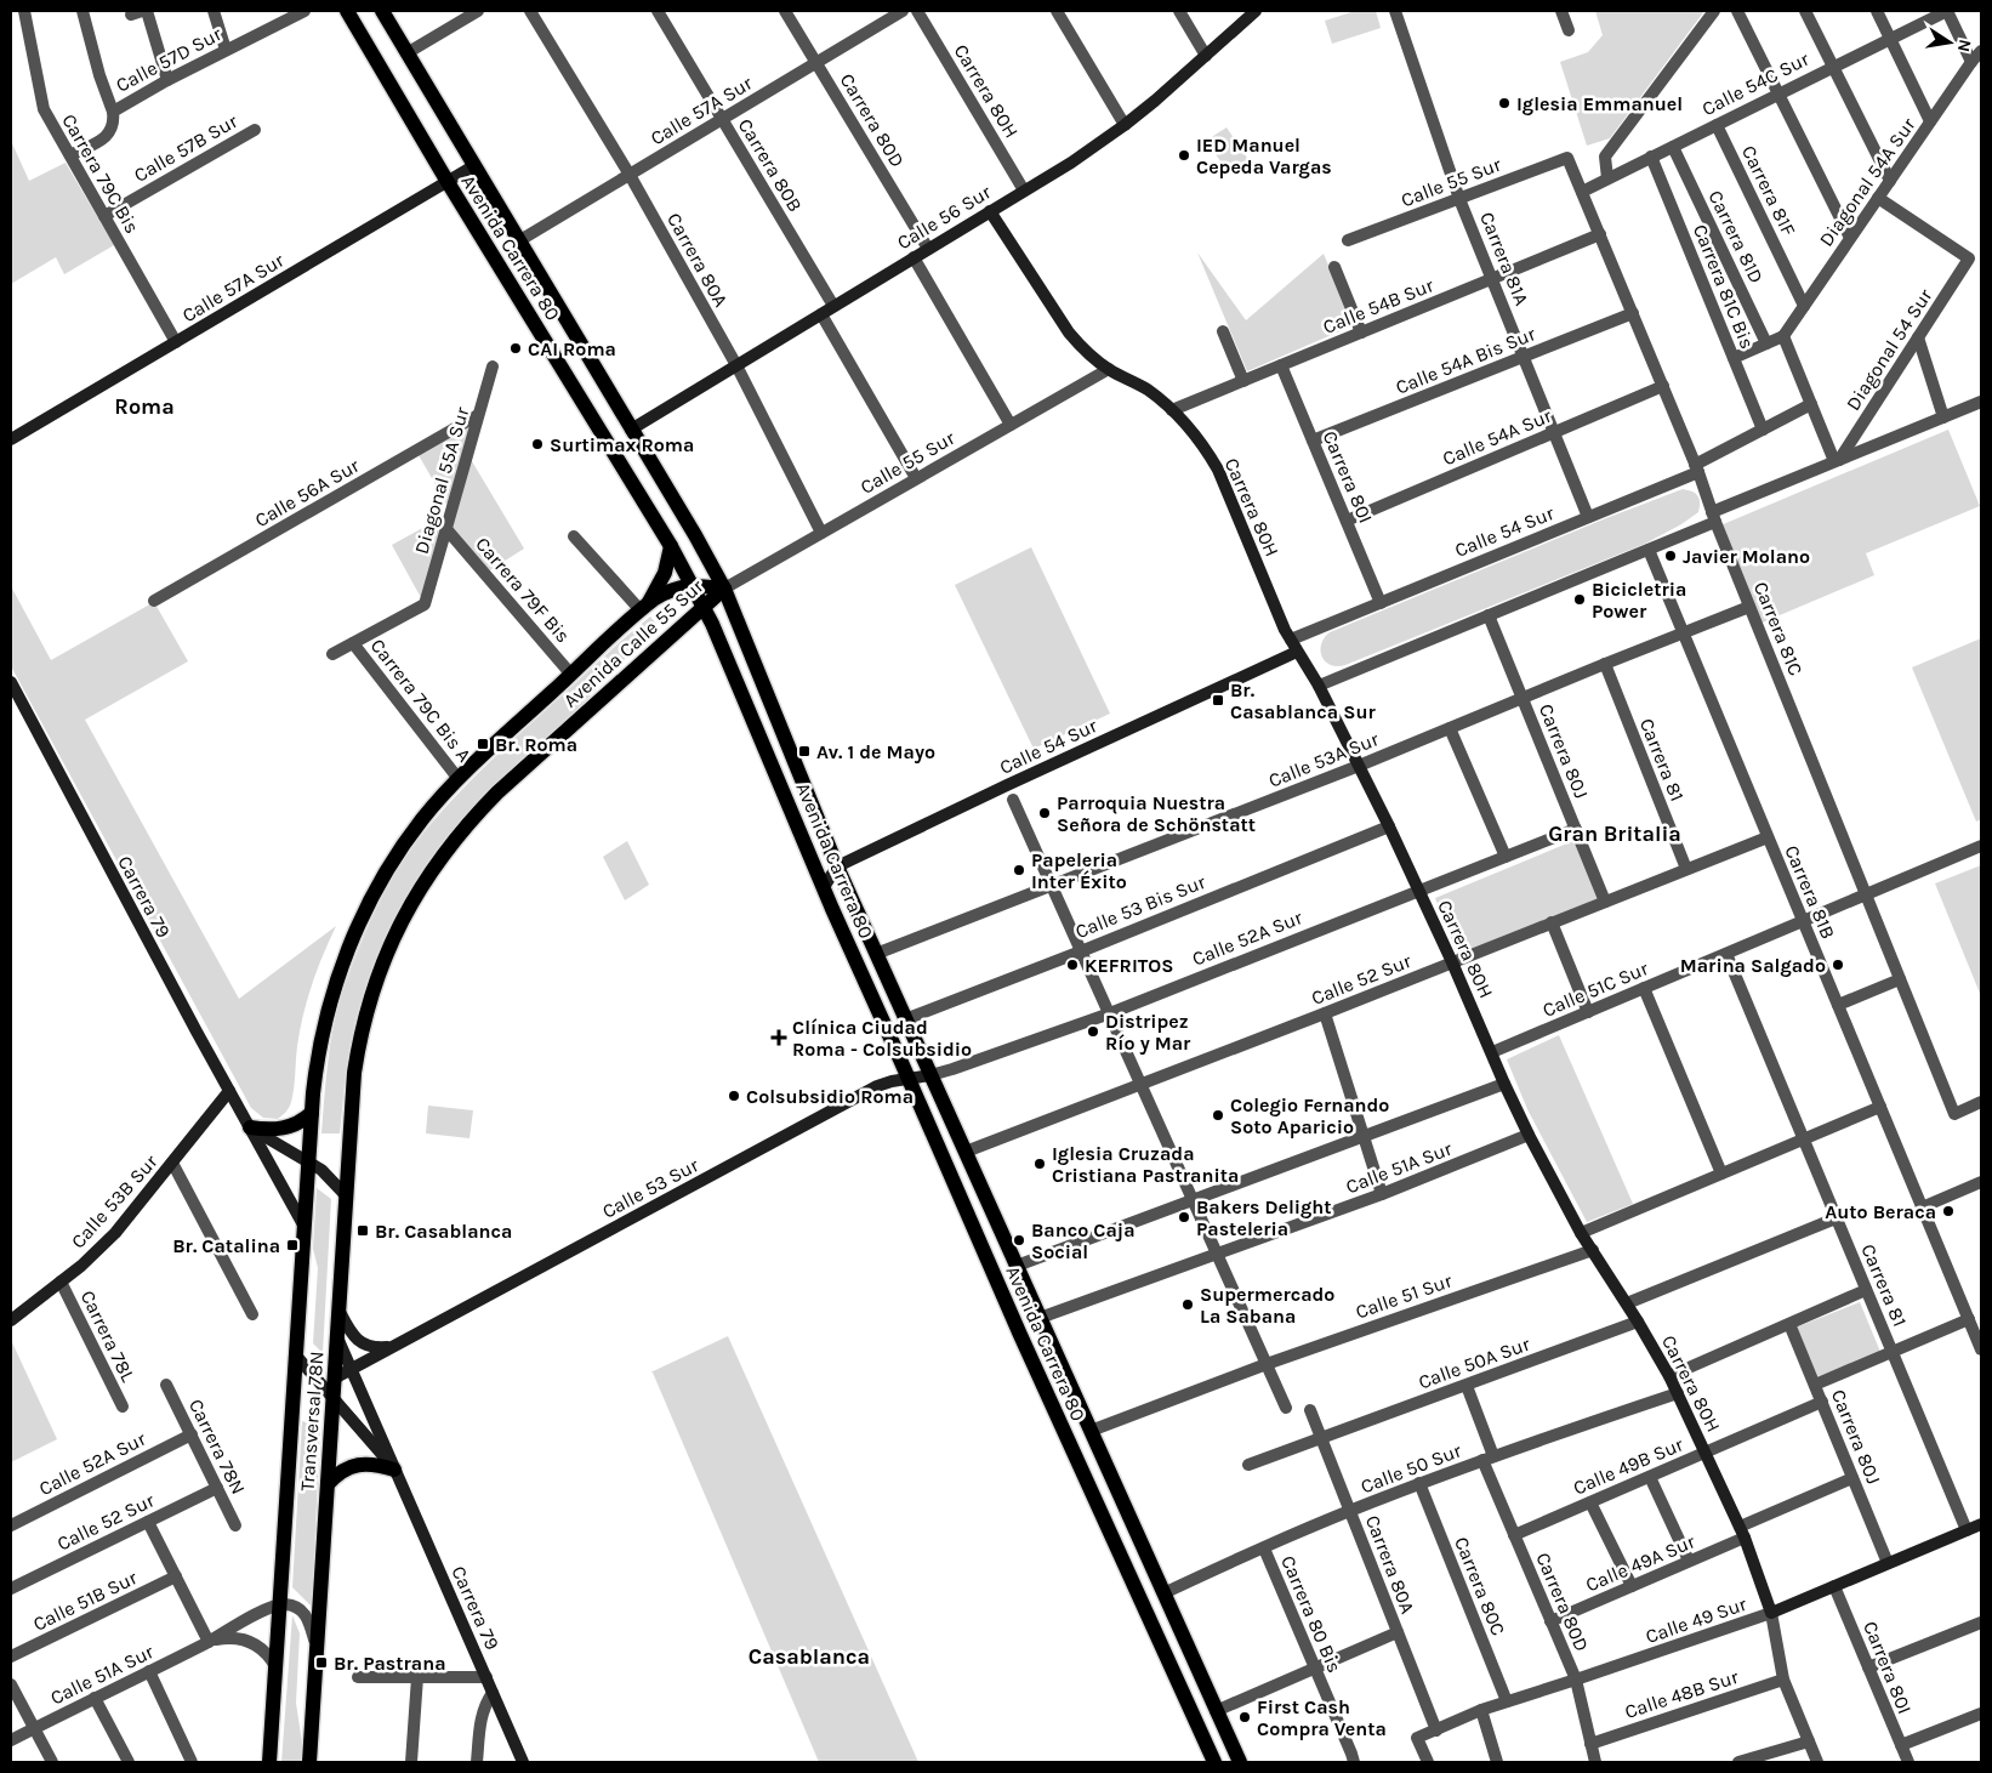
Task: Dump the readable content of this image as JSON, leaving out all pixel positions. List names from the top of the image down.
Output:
{
  "streets": {
    "main road": ["Avenida Carrera 80", "Avenida Calle 55 Sur", "Transversal 78N"],
    "street": [
      "Calle 57D Sur",
      "Calle 54C Sur",
      "Carrera 80H",
      "Calle 57A Sur",
      "Carrera 80D",
      "Calle 57B Sur",
      "Carrera 80B",
      "Carrera 79C Bis",
      "Calle 55 Sur",
      "Diagonal 54A Sur",
      "Carrera 81F",
      "Calle 56 Sur",
      "Carrera 81D",
      "Carrera 81A",
      "Carrera 80A",
      "Carrera 81C Bis",
      "Calle 54B Sur",
      "Diagonal 54 Sur",
      "Calle 54A Bis Sur",
      "Calle 54A Sur",
      "Carrera 80I",
      "Diagonal 55A Sur",
      "Calle 56A Sur",
      "Calle 54 Sur",
      "Carrera 79F Bis",
      "Carrera 81C",
      "Carrera 79C Bis A",
      "Carrera 80J",
      "Calle 53A Sur",
      "Carrera 81",
      "Carrera 81B",
      "Carrera 79",
      "Calle 53 Bis Sur",
      "Calle 52A Sur",
      "Calle 52 Sur",
      "Calle 51C Sur",
      "Calle 51A Sur",
      "Calle 53 Sur",
      "Calle 53B Sur",
      "Calle 51 Sur",
      "Carrera 78L",
      "Calle 50A Sur",
      "Carrera 78N",
      "Calle 49B Sur",
      "Calle 50 Sur",
      "Calle 49A Sur",
      "Carrera 80C",
      "Calle 51B Sur",
      "Carrera 80 Bis",
      "Calle 49 Sur",
      "Calle 48B Sur"
    ]
  },
  "crossings": [
    ["Calle 57D Sur", "Carrera 79C Bis"],
    ["Calle 54C Sur", "Carrera 81F"],
    ["Calle 54C Sur", "Carrera 81D"],
    ["Calle 54C Sur", "Carrera 81C Bis"],
    ["Calle 54C Sur", "Carrera 81C"],
    ["Carrera 80H", "Calle 55 Sur"],
    ["Carrera 80H", "Calle 56 Sur"],
    ["Carrera 80H", "Calle 54B Sur"],
    ["Carrera 80H", "Calle 54 Sur"],
    ["Carrera 80H", "Calle 53A Sur"],
    ["Carrera 80H", "Calle 53 Bis Sur"],
    ["Carrera 80H", "Calle 52A Sur"],
    ["Carrera 80H", "Calle 52 Sur"],
    ["Carrera 80H", "Calle 51C Sur"],
    ["Carrera 80H", "Calle 51A Sur"],
    ["Carrera 80H", "Calle 51 Sur"],
    ["Carrera 80H", "Calle 50A Sur"],
    ["Carrera 80H", "Calle 49B Sur"],
    ["Carrera 80H", "Calle 50 Sur"],
    ["Carrera 80H", "Calle 49A Sur"],
    ["Carrera 80H", "Calle 49 Sur"],
    ["Carrera 80H", "Calle 48B Sur"],
    ["Calle 57A Sur", "Carrera 80D"],
    ["Calle 57A Sur", "Carrera 80B"],
    ["Calle 57A Sur", "Carrera 79C Bis"],
    ["Calle 57A Sur", "Avenida Carrera 80"],
    ["Calle 57A Sur", "Carrera 80A"],
    ["Carrera 80D", "Calle 56 Sur"],
    ["Carrera 80D", "Calle 50A Sur"],
    ["Carrera 80D", "Calle 49B Sur"],
    ["Carrera 80D", "Calle 50 Sur"],
    ["Carrera 80D", "Calle 49A Sur"],
    ["Carrera 80D", "Calle 49 Sur"],
    ["Carrera 80D", "Calle 48B Sur"],
    ["Calle 57B Sur", "Carrera 79C Bis"],
    ["Carrera 80B", "Calle 56 Sur"],
    ["Calle 55 Sur", "Avenida Carrera 80"],
    ["Calle 55 Sur", "Carrera 81A"],
    ["Calle 55 Sur", "Carrera 80A"],
    ["Calle 55 Sur", "Carrera 81C"],
    ["Calle 55 Sur", "Avenida Calle 55 Sur"],
    ["Diagonal 54A Sur", "Carrera 81F"],
    ["Diagonal 54A Sur", "Diagonal 54 Sur"],
    ["Calle 56 Sur", "Avenida Carrera 80"],
    ["Calle 56 Sur", "Carrera 80A"],
    ["Avenida Carrera 80", "Calle 54 Sur"],
    ["Avenida Carrera 80", "Avenida Calle 55 Sur"],
    ["Avenida Carrera 80", "Calle 53A Sur"],
    ["Avenida Carrera 80", "Calle 53 Bis Sur"],
    ["Avenida Carrera 80", "Calle 52A Sur"],
    ["Avenida Carrera 80", "Calle 52 Sur"],
    ["Avenida Carrera 80", "Calle 51A Sur"],
    ["Avenida Carrera 80", "Calle 53 Sur"],
    ["Avenida Carrera 80", "Calle 51 Sur"],
    ["Avenida Carrera 80", "Calle 50 Sur"],
    ["Carrera 81A", "Calle 54B Sur"],
    ["Carrera 81A", "Calle 54A Bis Sur"],
    ["Carrera 81A", "Calle 54A Sur"],
    ["Carrera 81A", "Calle 54 Sur"],
    ["Carrera 80A", "Calle 50A Sur"],
    ["Carrera 80A", "Calle 50 Sur"],
    ["Carrera 80A", "Calle 49 Sur"],
    ["Carrera 81C Bis", "Calle 54 Sur"],
    ["Calle 54B Sur", "Carrera 80I"],
    ["Calle 54B Sur", "Carrera 81C"],
    ["Calle 54A Bis Sur", "Carrera 80I"],
    ["Calle 54A Bis Sur", "Carrera 81C"],
    ["Calle 54A Sur", "Carrera 80I"],
    ["Calle 54A Sur", "Carrera 81C"],
    ["Carrera 80I", "Calle 54 Sur"],
    ["Carrera 80I", "Calle 49 Sur"],
    ["Diagonal 55A Sur", "Calle 56A Sur"],
    ["Diagonal 55A Sur", "Carrera 79F Bis"],
    ["Diagonal 55A Sur", "Carrera 79C Bis A"],
    ["Calle 54 Sur", "Carrera 81C"],
    ["Carrera 79F Bis", "Avenida Calle 55 Sur"],
    ["Carrera 81C", "Calle 53A Sur"],
    ["Carrera 81C", "Calle 51C Sur"],
    ["Avenida Calle 55 Sur", "Carrera 79C Bis A"],
    ["Avenida Calle 55 Sur", "Transversal 78N"],
    ["Carrera 80J", "Calle 53A Sur"],
    ["Carrera 80J", "Calle 52A Sur"],
    ["Carrera 80J", "Calle 52 Sur"],
    ["Carrera 80J", "Calle 49B Sur"],
    ["Carrera 80J", "Calle 49A Sur"],
    ["Carrera 80J", "Calle 49 Sur"],
    ["Calle 53A Sur", "Carrera 81"],
    ["Calle 53A Sur", "Carrera 81B"],
    ["Carrera 81", "Calle 52 Sur"],
    ["Carrera 81", "Calle 51C Sur"],
    ["Carrera 81", "Calle 49 Sur"],
    ["Carrera 81B", "Calle 52 Sur"],
    ["Carrera 81B", "Calle 51C Sur"],
    ["Carrera 79", "Calle 53 Sur"],
    ["Carrera 79", "Calle 53B Sur"],
    ["Carrera 79", "Transversal 78N"],
    ["Calle 52A Sur", "Calle 53 Sur"],
    ["Calle 52A Sur", "Carrera 78N"],
    ["Calle 52 Sur", "Carrera 78N"],
    ["Calle 51A Sur", "Transversal 78N"],
    ["Calle 53 Sur", "Transversal 78N"],
    ["Calle 53B Sur", "Carrera 78L"],
    ["Calle 50 Sur", "Carrera 80C"],
    ["Calle 50 Sur", "Carrera 80 Bis"],
    ["Carrera 80C", "Calle 49 Sur"]
  ],
  "districts": ["Roma", "Gran Britalia", "Casablanca"],
  "places": {
    "other": [
      "Iglesia Emmanuel",
      "IED Manuel Cepeda Vargas",
      "CAI Roma",
      "Surtimax Roma",
      "Javier Molano",
      "Bicicletria Power",
      "Parroquia Nuestra Señora de Schönstatt",
      "Papeleria Inter Éxito",
      "KEFRITOS",
      "Marina Salgado",
      "Distripez Río y Mar",
      "Colsubsidio Roma",
      "Colegio Fernando Soto Aparicio",
      "Iglesia Cruzada Cristiana Pastranita",
      "Auto Beraca",
      "Bakers Delight Pasteleria",
      "Banco Caja Social",
      "Supermercado La Sabana",
      "First Cash Compra Venta"
    ],
    "transit": [
      "Br. Casablanca Sur",
      "Br. Roma",
      "Av. 1 de Mayo",
      "Br. Casablanca",
      "Br. Catalina",
      "Br. Pastrana"
    ],
    "health": ["Clínica Ciudad Roma - Colsubsidio"]
  },
  "north": "right"
}
